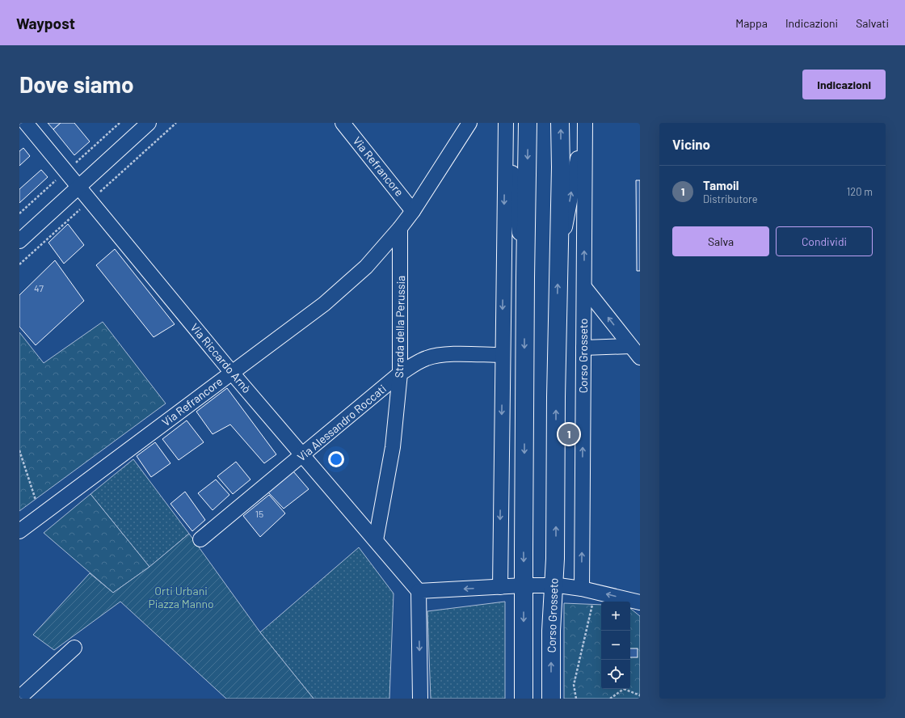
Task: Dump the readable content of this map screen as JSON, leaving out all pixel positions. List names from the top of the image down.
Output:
{
  "streets": {
    "main road": ["Corso Grosseto"],
    "street": [
      "Via Refrancore",
      "Strada della Perussia",
      "Via Riccardo Arnò",
      "Via Alessandro Roccati"
    ]
  },
  "crossings": [
    ["Via Refrancore", "Strada della Perussia"],
    ["Via Refrancore", "Via Riccardo Arnò"],
    ["Strada della Perussia", "Via Riccardo Arnò"],
    ["Strada della Perussia", "Via Alessandro Roccati"],
    ["Via Riccardo Arnò", "Via Alessandro Roccati"]
  ],
  "parks": ["Orti Urbani Piazza Manno"],
  "house_numbers": ["47", "15"],
  "page": {
    "header": "Waypost",
    "nav": ["Mappa", "Indicazioni", "Salvati"],
    "buttons": [
      "Indicazioni",
      ["Salva", "Condividi"]
    ],
    "title": "Dove siamo",
    "heading": "Vicino",
    "list": [
      {
        "mark": "1",
        "name": "Tamoil",
        "note": "Distributore",
        "value": "120 m"
      }
    ],
    "pins": "1",
    "map_buttons": ["+", "−"]
  }
}
